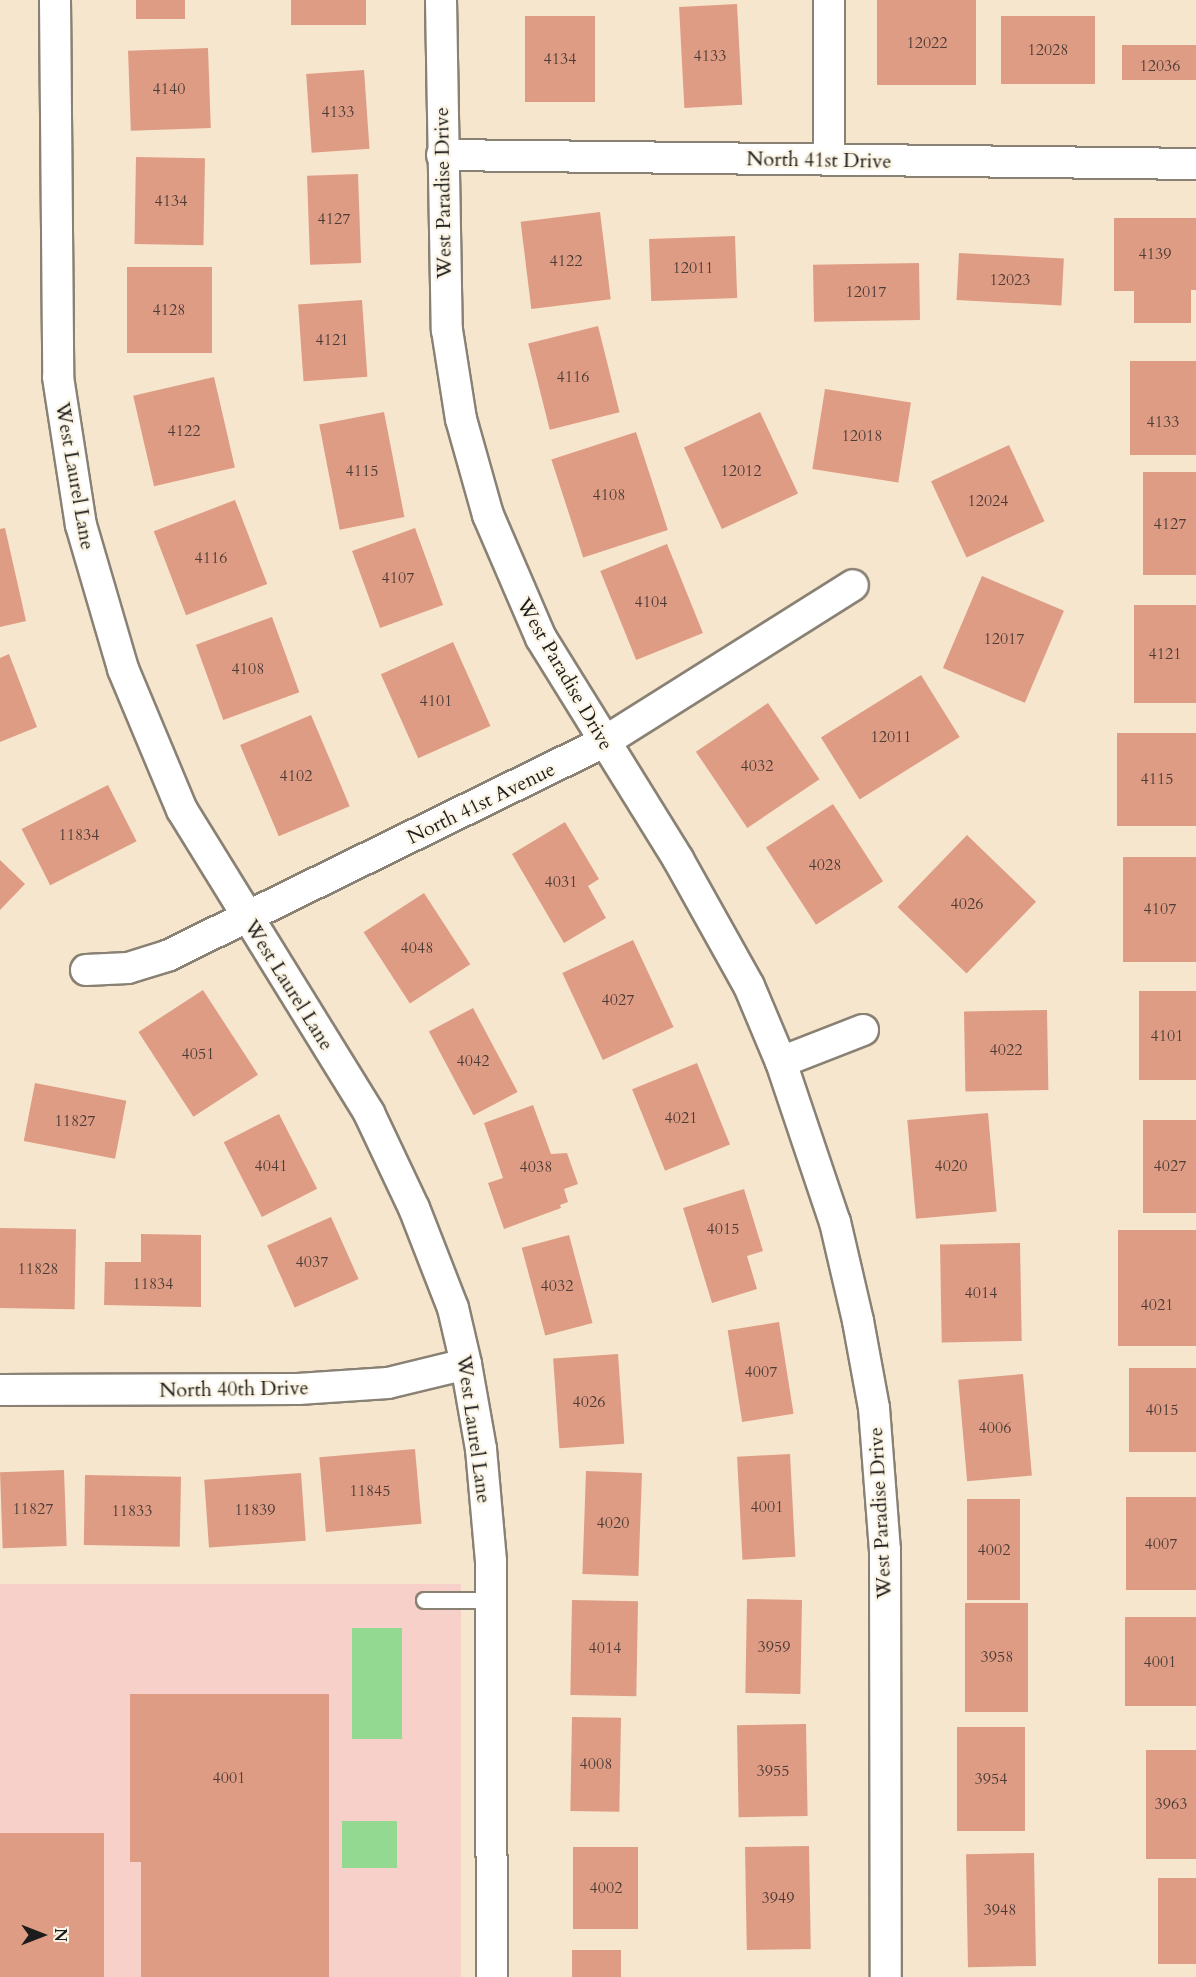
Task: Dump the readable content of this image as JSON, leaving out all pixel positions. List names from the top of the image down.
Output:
{
  "streets": {
    "street": [
      "North 41st Drive",
      "West Paradise Drive",
      "West Laurel Lane",
      "North 41st Avenue",
      "North 40th Drive"
    ]
  },
  "crossings": [
    ["North 41st Drive", "West Paradise Drive"],
    ["West Paradise Drive", "North 41st Avenue"],
    ["West Laurel Lane", "North 41st Avenue"],
    ["West Laurel Lane", "North 40th Drive"]
  ],
  "house_numbers": [
    "12022",
    "12028",
    "4133",
    "4134",
    "12036",
    "4140",
    "4133",
    "4134",
    "4127",
    "4139",
    "4122",
    "12011",
    "12023",
    "12017",
    "4128",
    "4121",
    "4116",
    "4133",
    "4122",
    "12018",
    "4115",
    "12012",
    "4108",
    "12024",
    "4127",
    "4116",
    "4107",
    "4104",
    "12017",
    "4121",
    "4108",
    "4101",
    "12011",
    "4032",
    "4102",
    "4115",
    "11834",
    "4028",
    "4031",
    "4026",
    "4107",
    "4048",
    "4027",
    "4101",
    "4022",
    "4051",
    "4042",
    "4021",
    "11827",
    "4041",
    "4020",
    "4027",
    "4038",
    "4015",
    "4037",
    "11828",
    "11834",
    "4032",
    "4014",
    "4021",
    "4007",
    "4026",
    "4015",
    "4006",
    "11845",
    "4001",
    "11827",
    "11839",
    "11833",
    "4020",
    "4007",
    "4002",
    "3959",
    "4014",
    "3958",
    "4001",
    "4008",
    "3955",
    "4001",
    "3954",
    "3963",
    "4002",
    "3949",
    "3948"
  ],
  "north": "right"
}
